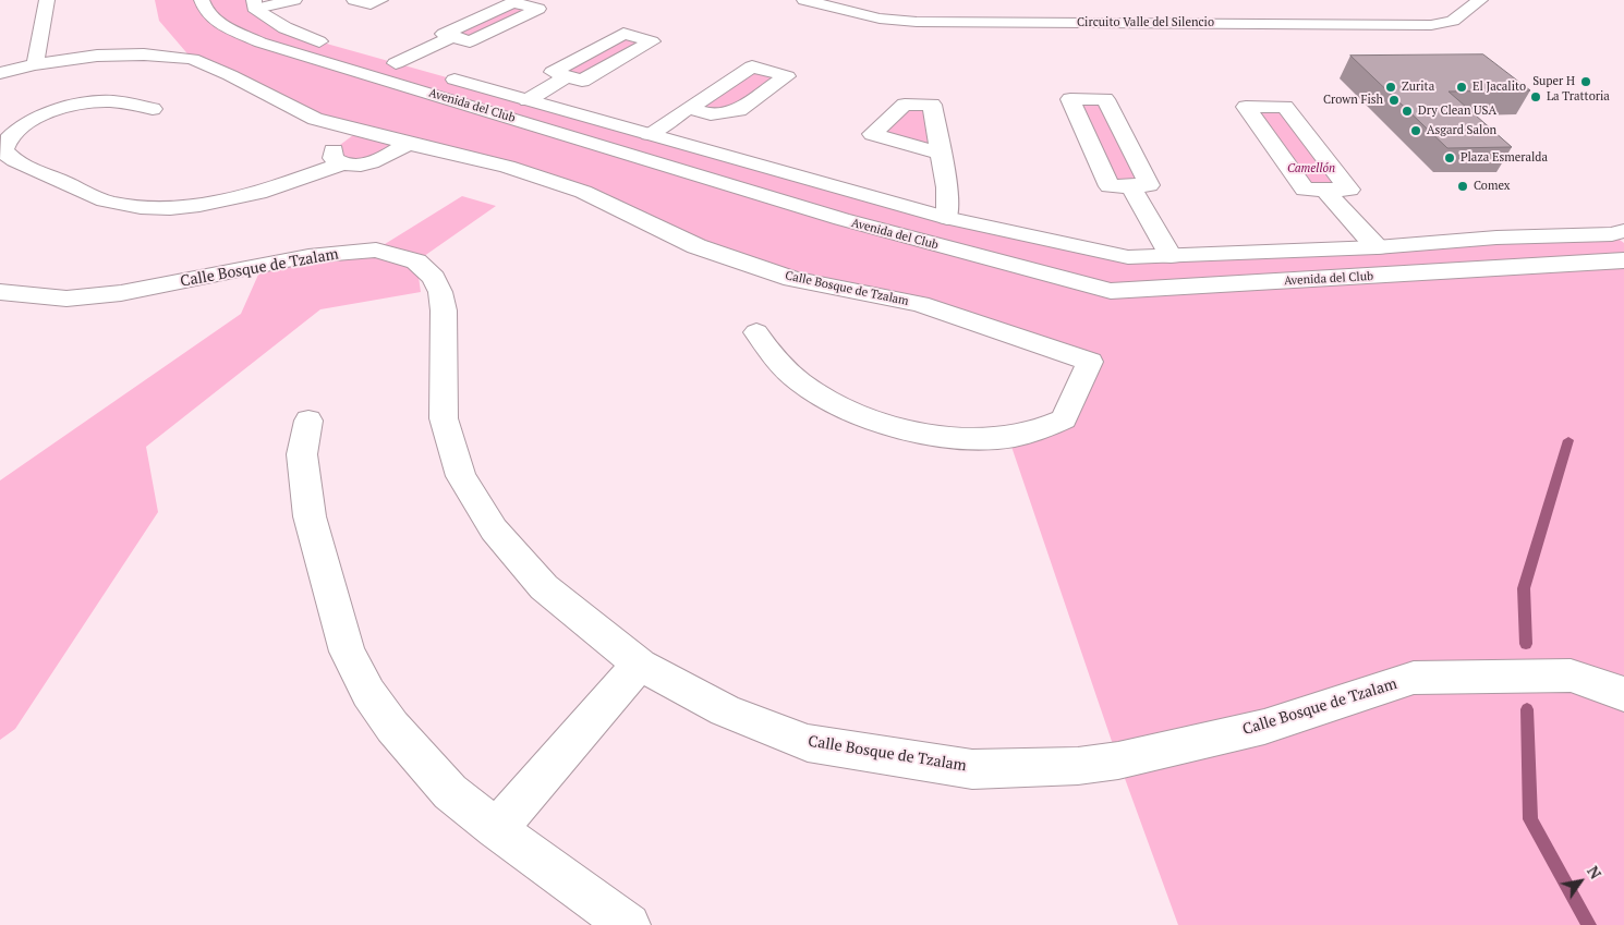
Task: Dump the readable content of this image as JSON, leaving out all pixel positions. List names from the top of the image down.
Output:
{
  "streets": {
    "street": ["Circuito Valle del Silencio", "Avenida del Club", "Calle Bosque de Tzalam"]
  },
  "parks": ["Camellón"],
  "places": [
    "Super H",
    "Zurita",
    "El Jacalito",
    "La Trattoria",
    "Crown Fish",
    "Dry Clean USA",
    "Asgard Salon",
    "Plaza Esmeralda",
    "Comex"
  ],
  "north": "top right"
}
